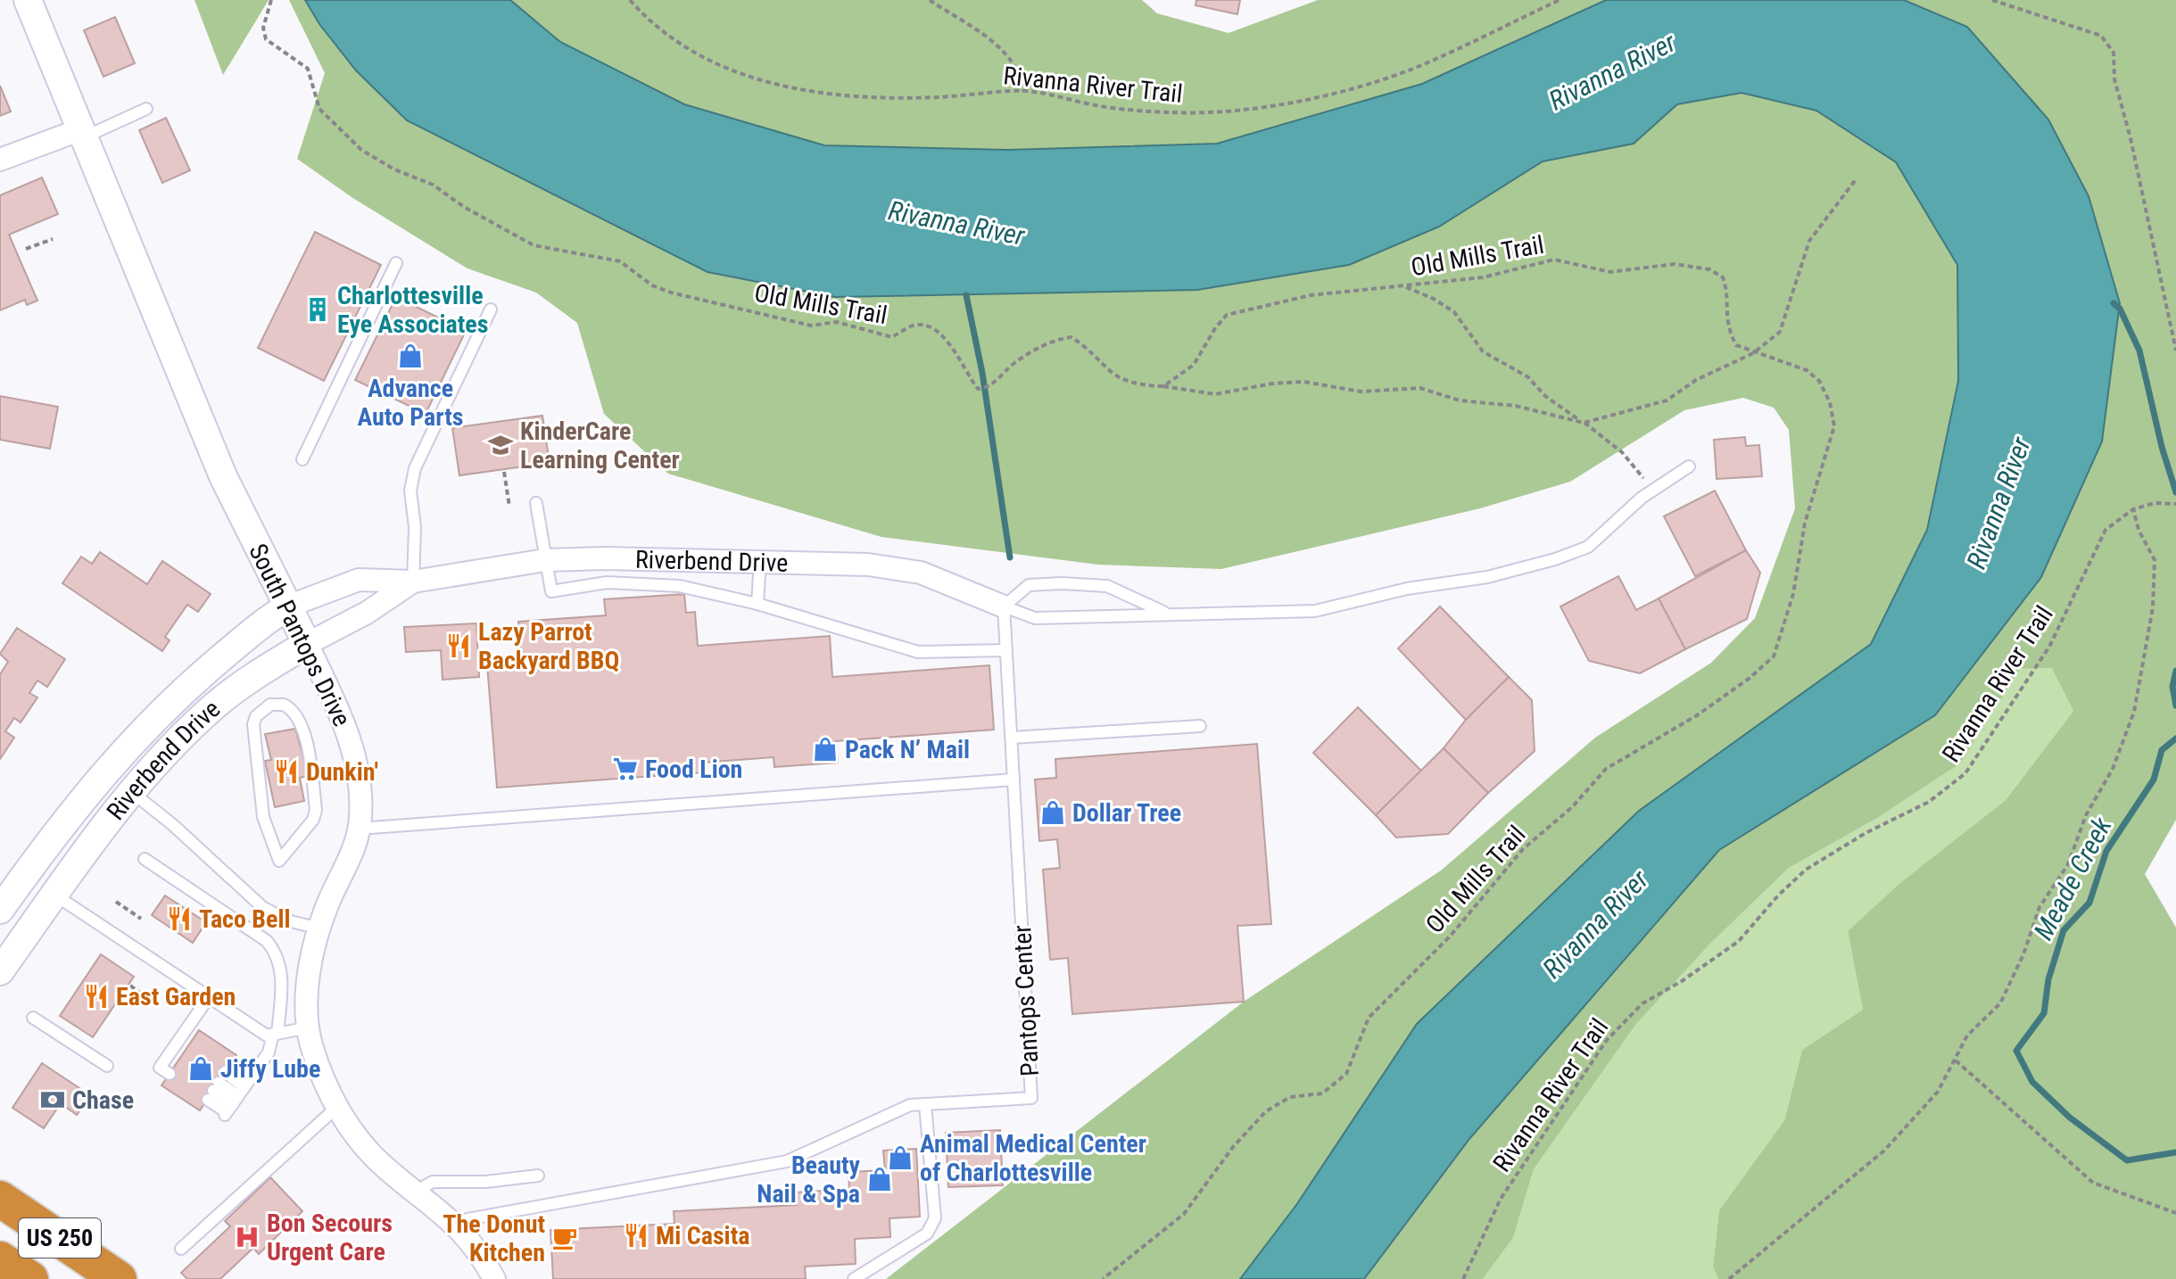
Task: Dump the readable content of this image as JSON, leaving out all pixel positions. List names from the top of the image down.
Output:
{
  "streets": {
    "highway": ["US 250"],
    "street": ["Riverbend Drive", "South Pantops Drive"],
    "lane": ["Pantops Center"],
    "path": ["Rivanna River Trail", "Old Mills Trail"]
  },
  "crossings": [
    ["Riverbend Drive", "South Pantops Drive"],
    ["Riverbend Drive", "Pantops Center"],
    ["South Pantops Drive", "Pantops Center"]
  ],
  "water": ["Rivanna River", "Meade Creek"],
  "places": {
    "building": ["Charlottesville Eye Associates"],
    "shop": [
      "Advance Auto Parts",
      "Pack N’ Mail",
      "Dollar Tree",
      "Jiffy Lube",
      "Animal Medical Center of Charlottesville",
      "Beauty Nail & Spa"
    ],
    "school or university": ["KinderCare Learning Center"],
    "restaurant": [
      "Lazy Parrot Backyard BBQ",
      "Dunkin'",
      "Taco Bell",
      "East Garden",
      "Mi Casita"
    ],
    "supermarket": ["Food Lion"],
    "bank": ["Chase"],
    "hospital": ["Bon Secours Urgent Care"],
    "cafe": ["The Donut Kitchen"]
  }
}
